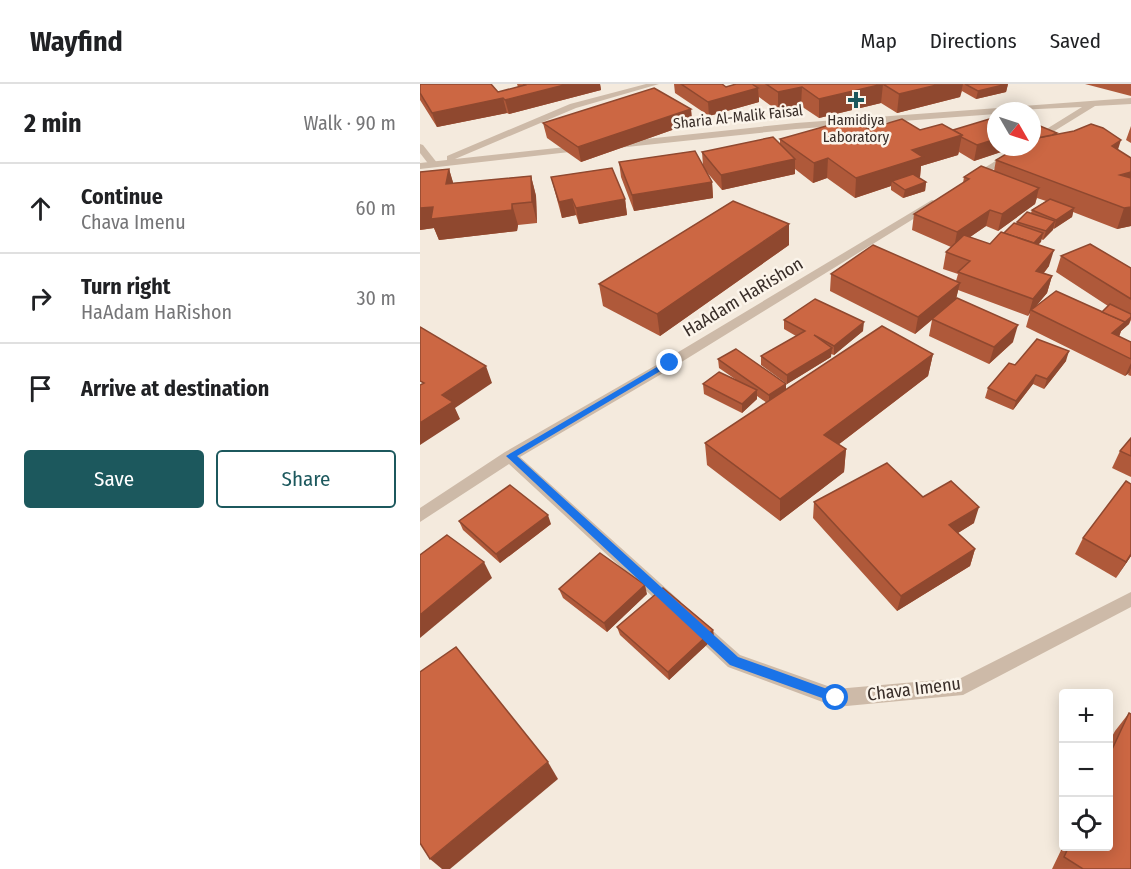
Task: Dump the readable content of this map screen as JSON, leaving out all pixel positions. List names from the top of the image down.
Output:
{
  "streets": {
    "street": ["Sharia Al-Malik Faisal", "HaAdam HaRishon", "Chava Imenu"]
  },
  "crossings": [
    ["HaAdam HaRishon", "Chava Imenu"]
  ],
  "places": {
    "health": ["Hamidiya Laboratory"]
  },
  "north": "bottom right",
  "page": {
    "header": "Wayfind",
    "nav": ["Map", "Directions", "Saved"],
    "heading": ["2 min", "Walk · 90 m"],
    "list": [
      ["Continue", "Chava Imenu", "60 m"],
      ["Turn right", "HaAdam HaRishon", "30 m"],
      "Arrive at destination"
    ],
    "buttons": ["Save", "Share"],
    "map_buttons": ["+", "−"]
  }
}
